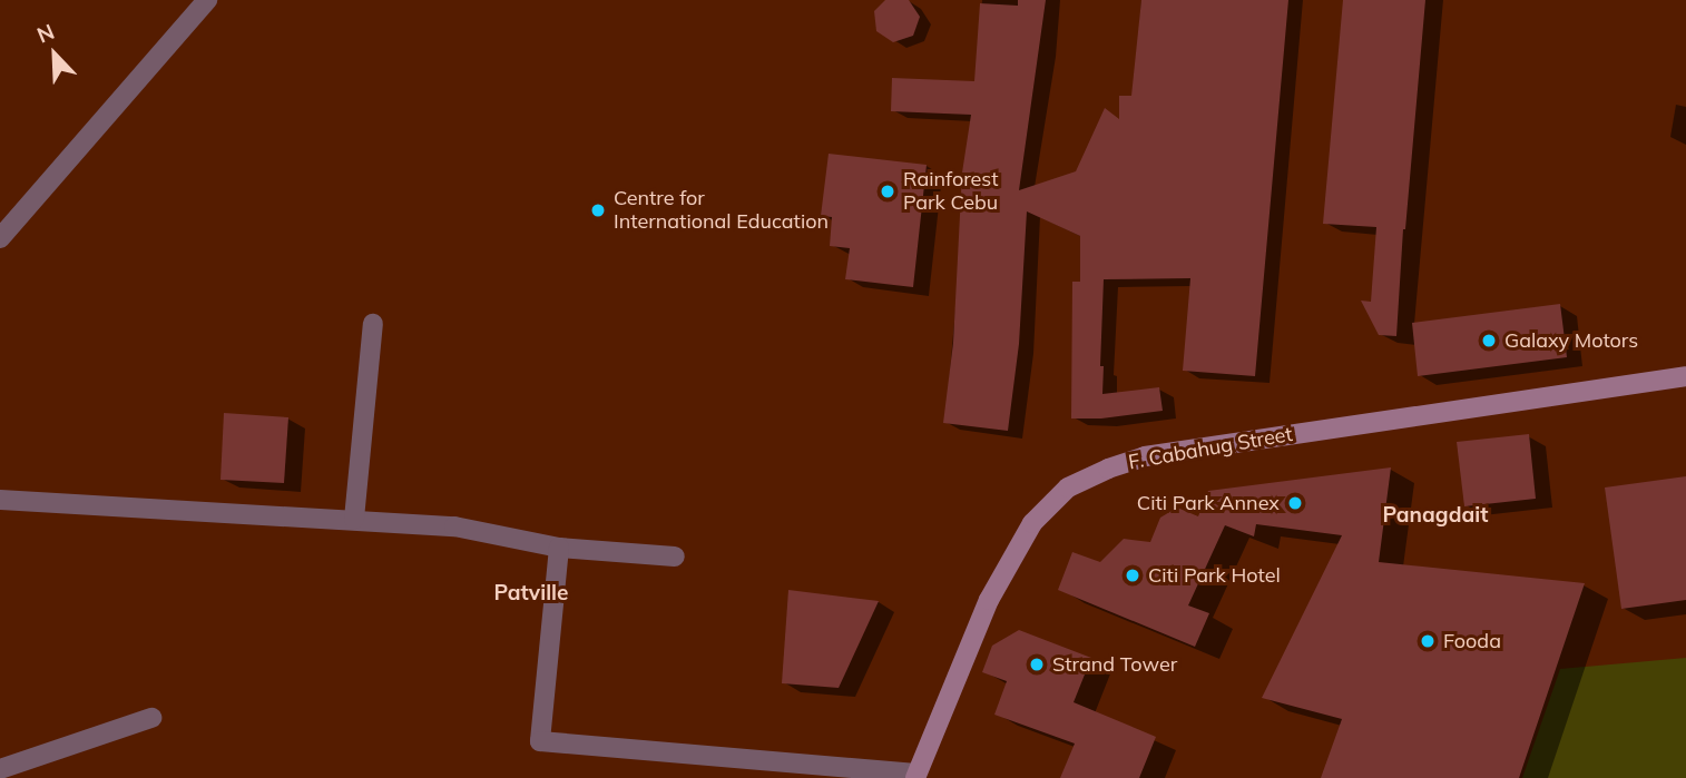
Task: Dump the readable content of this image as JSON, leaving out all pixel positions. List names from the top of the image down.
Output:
{
  "streets": {
    "main road": ["F. Cabahug Street"]
  },
  "districts": ["Panagdait", "Patville"],
  "places": [
    "Rainforest Park Cebu",
    "Centre for International Education",
    "Galaxy Motors",
    "Citi Park Annex",
    "Citi Park Hotel",
    "Fooda",
    "Strand Tower"
  ],
  "north": "top left"
}
